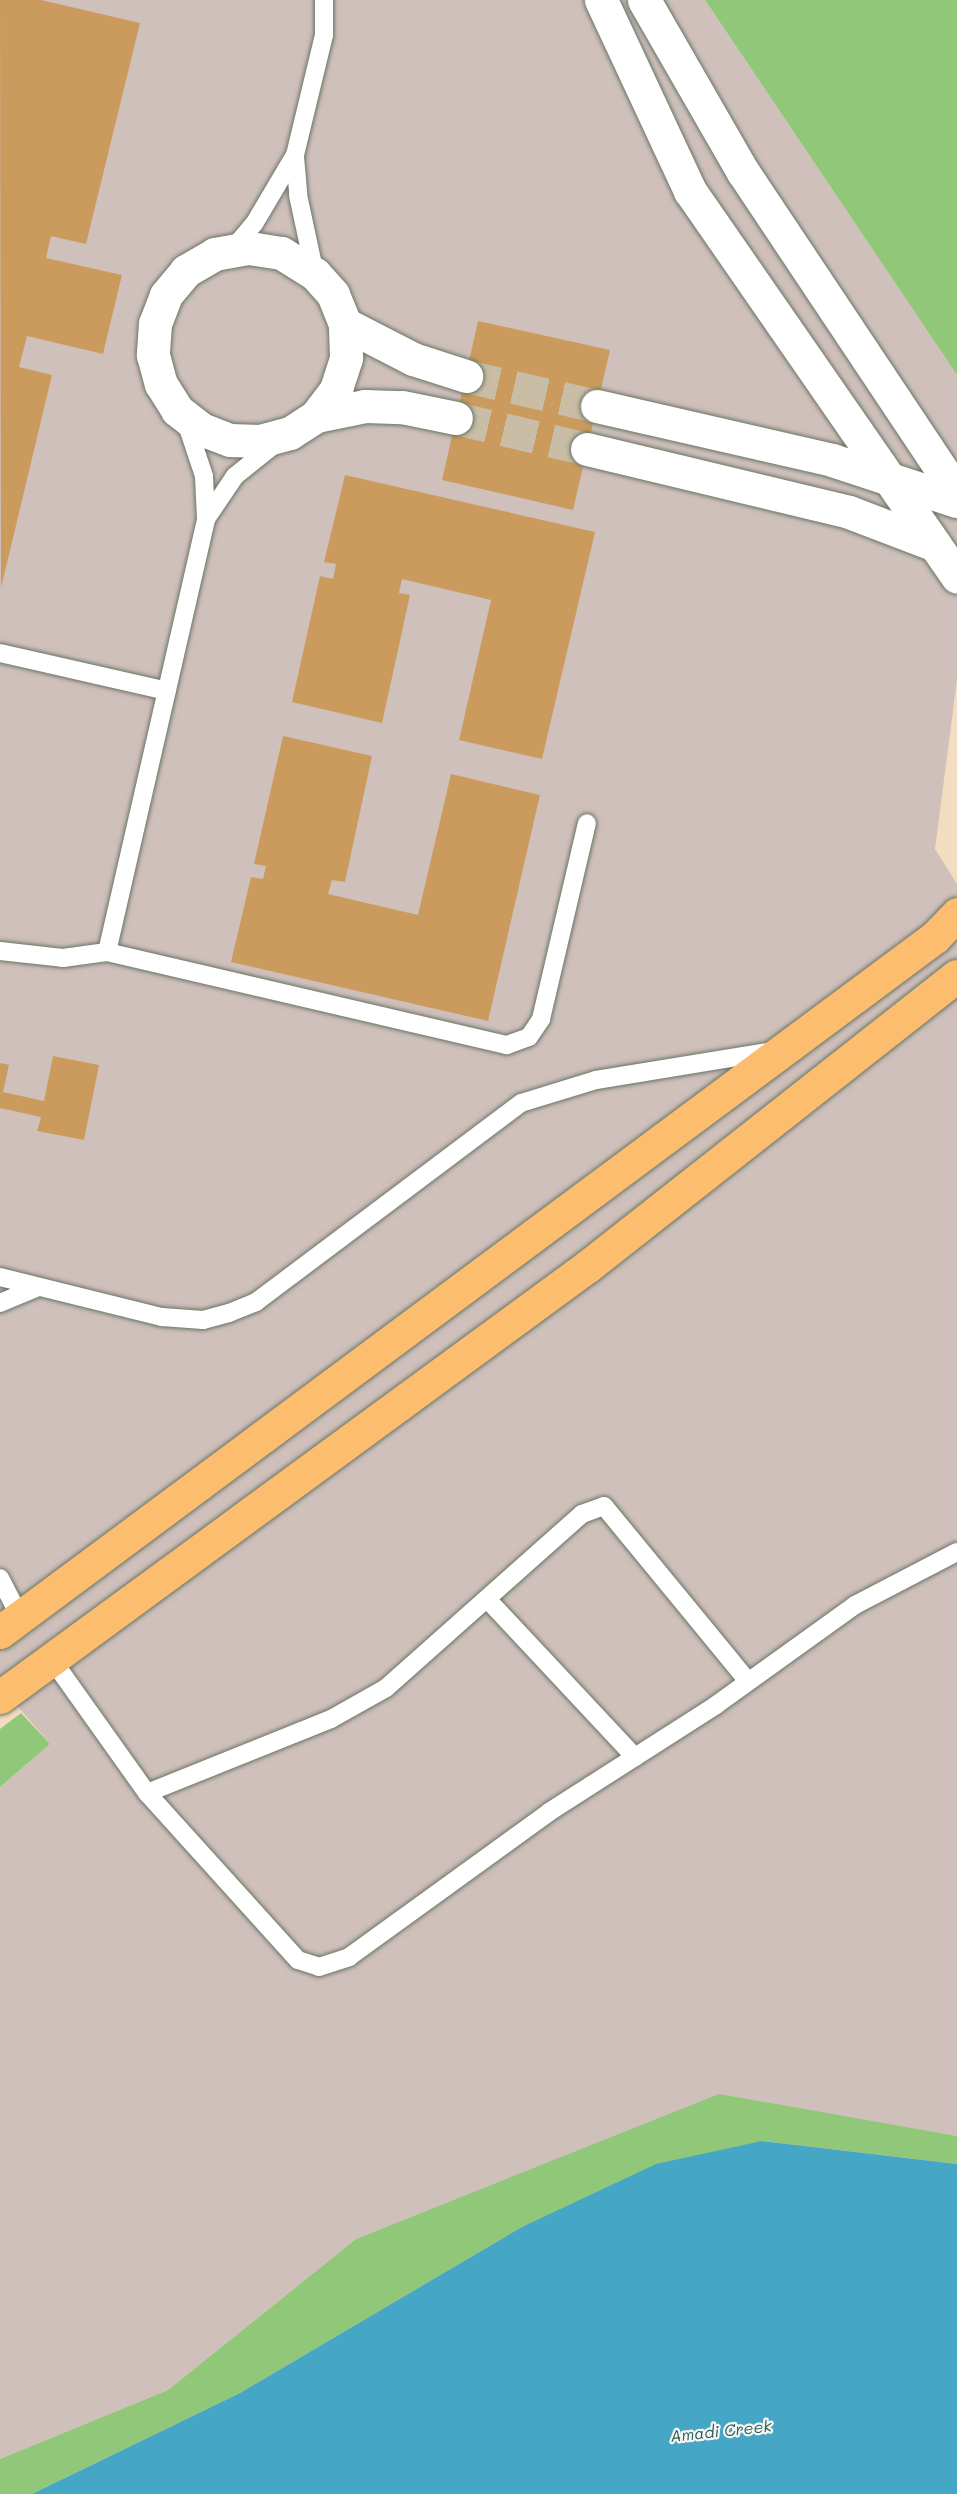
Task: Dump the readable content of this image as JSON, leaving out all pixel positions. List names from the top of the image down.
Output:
{
  "water": ["Amadi Creek"]
}
